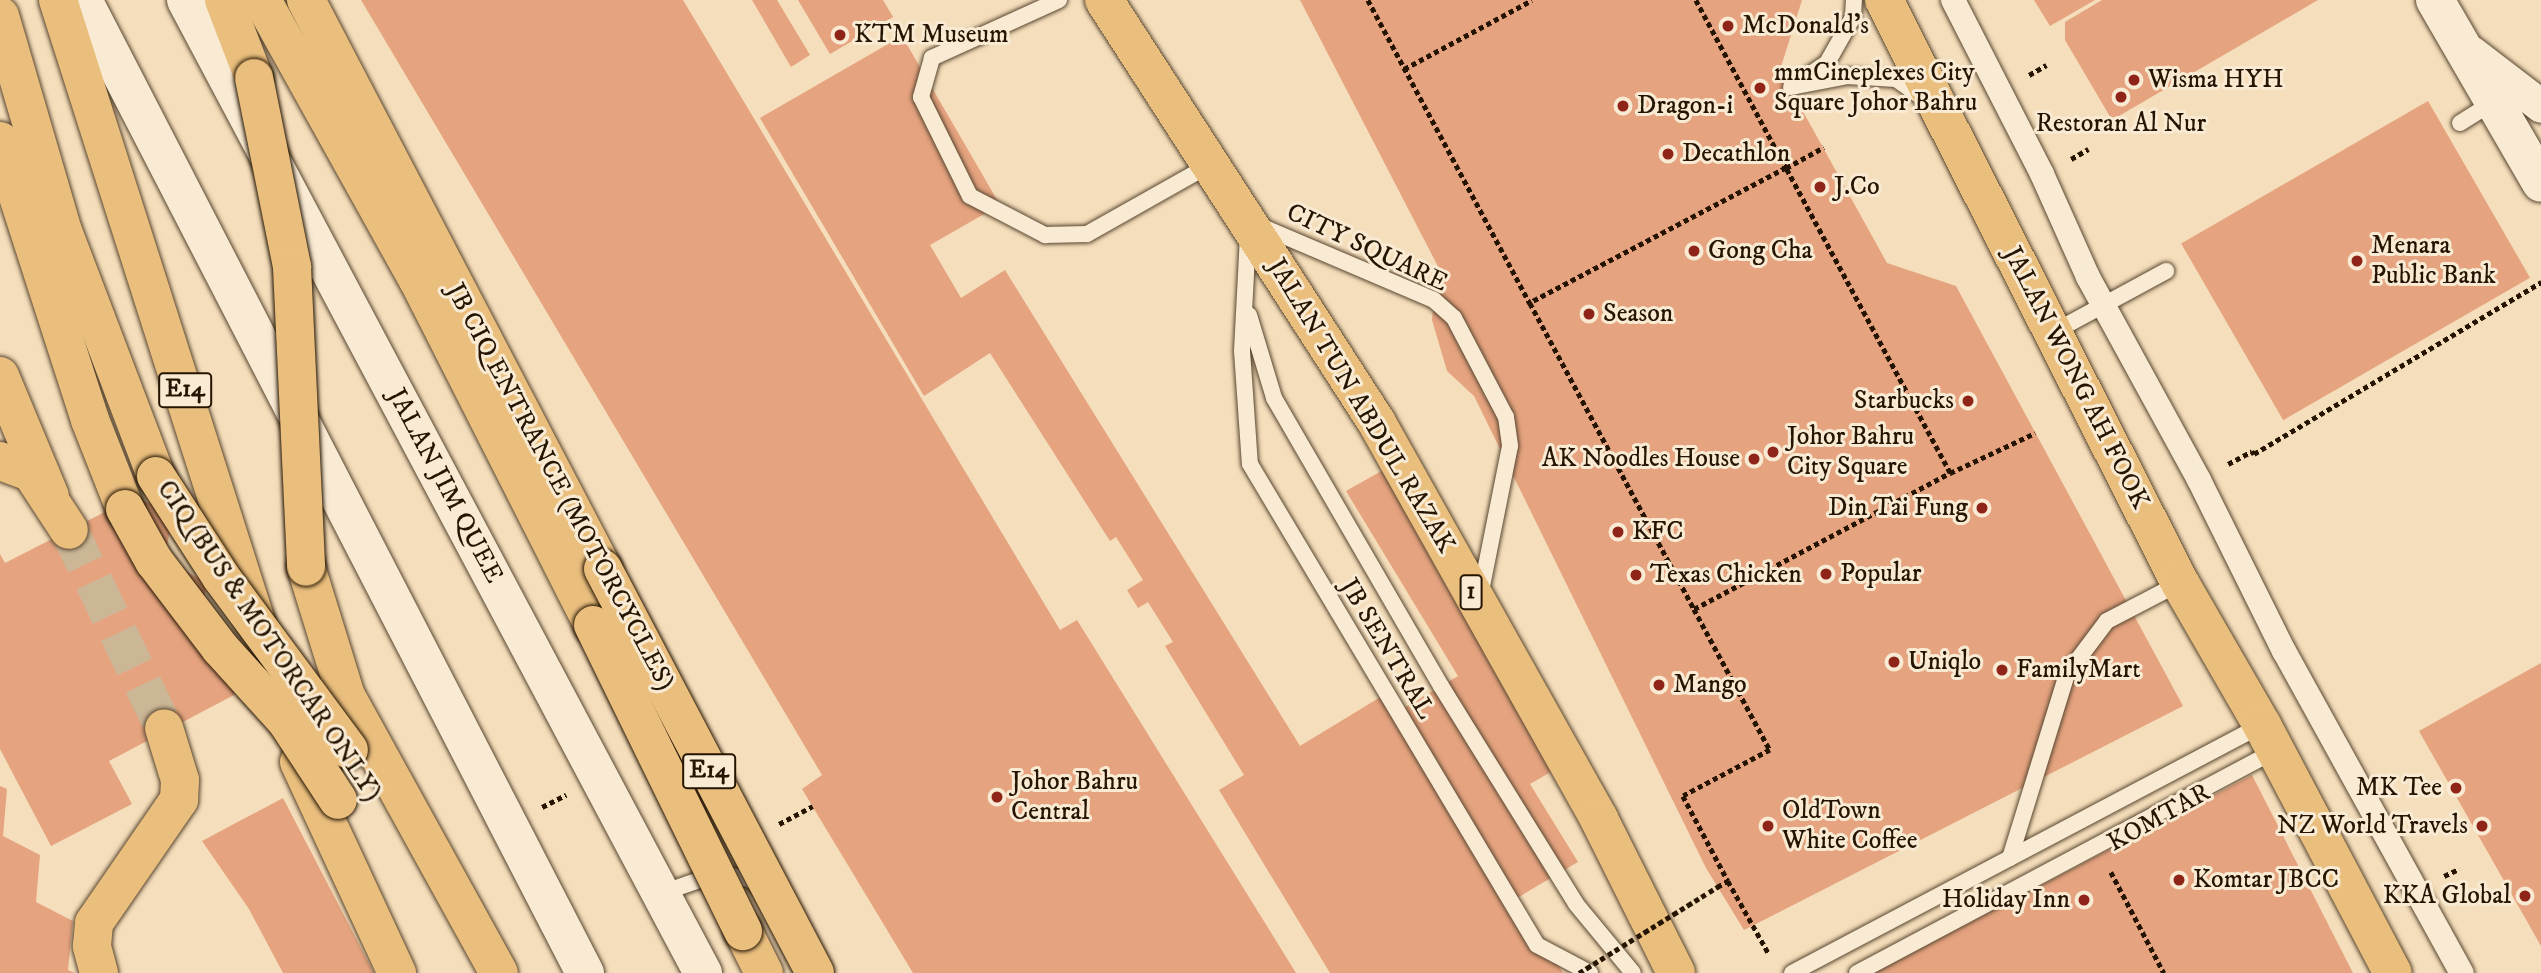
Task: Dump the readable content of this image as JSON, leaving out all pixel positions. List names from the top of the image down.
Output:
{
  "streets": {
    "main road": [
      "JALAN WONG AH FOOK",
      "E14",
      "JALAN TUN ABDUL RAZAK",
      "JALAN JIM QUEE",
      "JB CIQ ENTRANCE (MOTORCYCLES)",
      "1",
      "CIQ (BUS & MOTORCAR ONLY)"
    ],
    "lane": ["CITY SQUARE", "JB SENTRAL"],
    "path": ["KOMTAR"]
  },
  "crossings": [
    ["CITY SQUARE", "JALAN TUN ABDUL RAZAK"],
    ["CITY SQUARE", "JB SENTRAL"],
    ["JALAN TUN ABDUL RAZAK", "JB SENTRAL"]
  ],
  "places": [
    "McDonald's",
    "KTM Museum",
    "Wisma HYH",
    "mmCineplexes City Square Johor Bahru",
    "Restoran Al Nur",
    "Dragon-i",
    "Decathlon",
    "J.Co",
    "Gong Cha",
    "Menara Public Bank",
    "Season",
    "Starbucks",
    "Johor Bahru City Square",
    "AK Noodles House",
    "Din Tai Fung",
    "KFC",
    "Popular",
    "Texas Chicken",
    "Uniqlo",
    "FamilyMart",
    "Mango",
    "MK Tee",
    "Johor Bahru Central",
    "OldTown White Coffee",
    "NZ World Travels",
    "Komtar JBCC",
    "KKA Global",
    "Holiday Inn"
  ]
}
